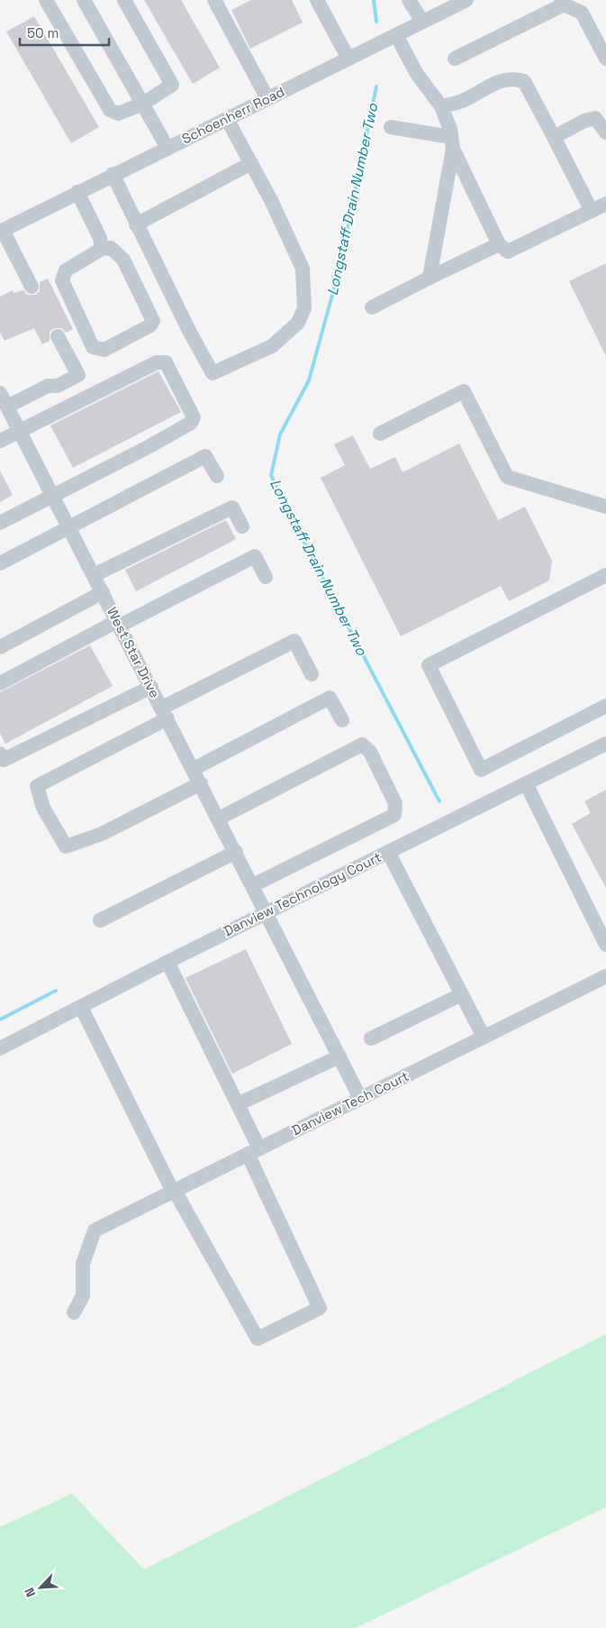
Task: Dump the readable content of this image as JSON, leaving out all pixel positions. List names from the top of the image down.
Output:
{
  "streets": {
    "street": [
      "Schoenherr Road",
      "West Star Drive",
      "Danview Technology Court",
      "Danview Tech Court"
    ]
  },
  "crossings": [
    ["West Star Drive", "Danview Technology Court"],
    ["West Star Drive", "Danview Tech Court"]
  ],
  "water": ["Longstaff Drain Number Two"],
  "scale_bar": "50 m",
  "north": "bottom left"
}
